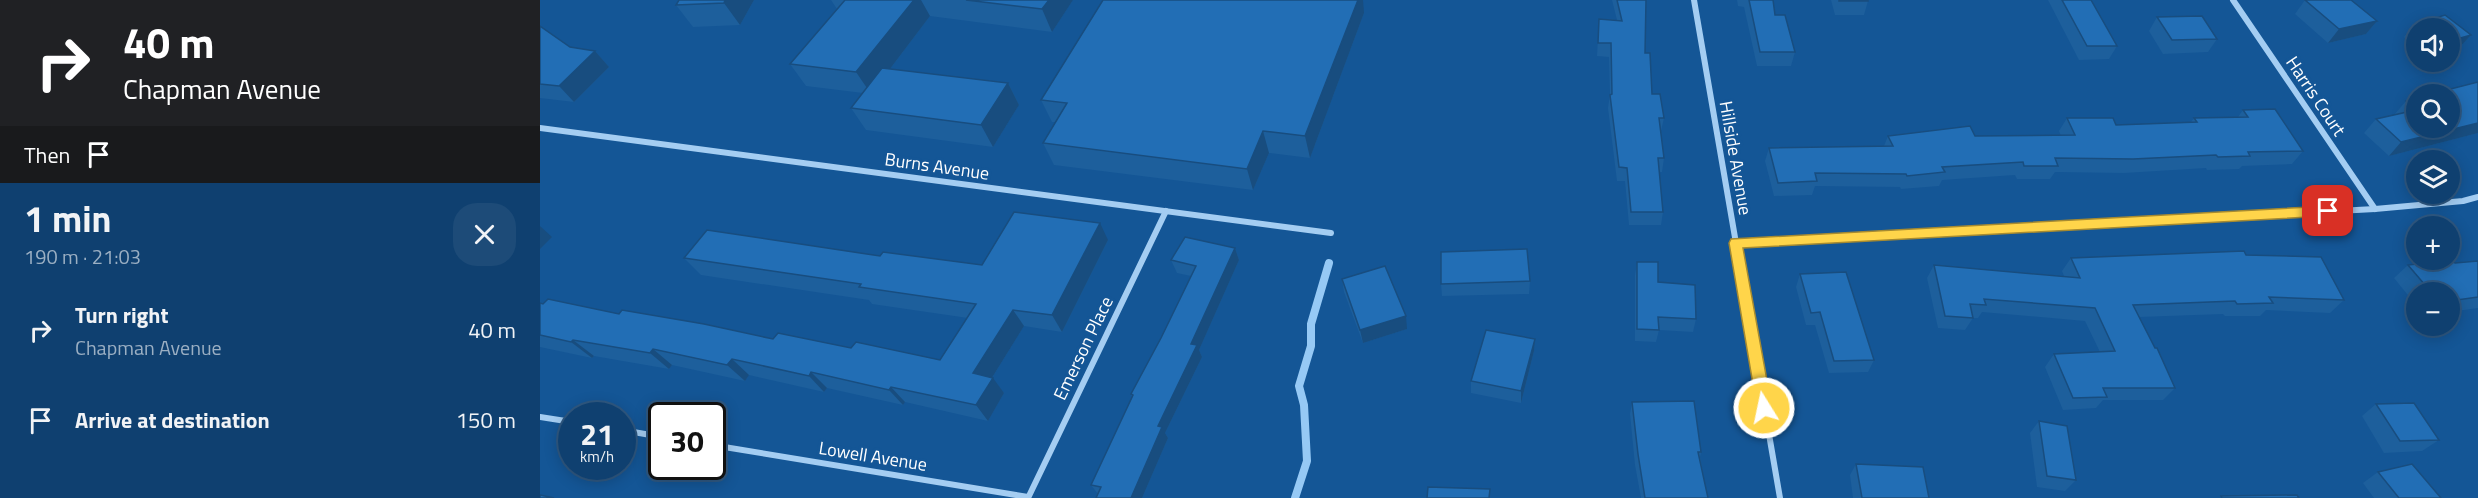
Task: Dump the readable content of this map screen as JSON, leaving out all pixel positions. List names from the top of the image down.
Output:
{
  "streets": {
    "street": [
      "Harris Court",
      "Hillside Avenue",
      "Burns Avenue",
      "Emerson Place",
      "Lowell Avenue"
    ]
  },
  "crossings": [
    ["Burns Avenue", "Emerson Place"],
    ["Emerson Place", "Lowell Avenue"]
  ],
  "page": {
    "turn": ["40 m", "Chapman Avenue"],
    "map_buttons": ["+", "−"],
    "then": "Then",
    "heading": ["1 min", "190 m · 21:03"],
    "list": [
      {
        "name": "Turn right",
        "note": "Chapman Avenue",
        "value": "40 m"
      },
      {
        "name": "Arrive at destination",
        "value": "150 m"
      }
    ],
    "speed": "21 km/h",
    "limit": "30"
  }
}
